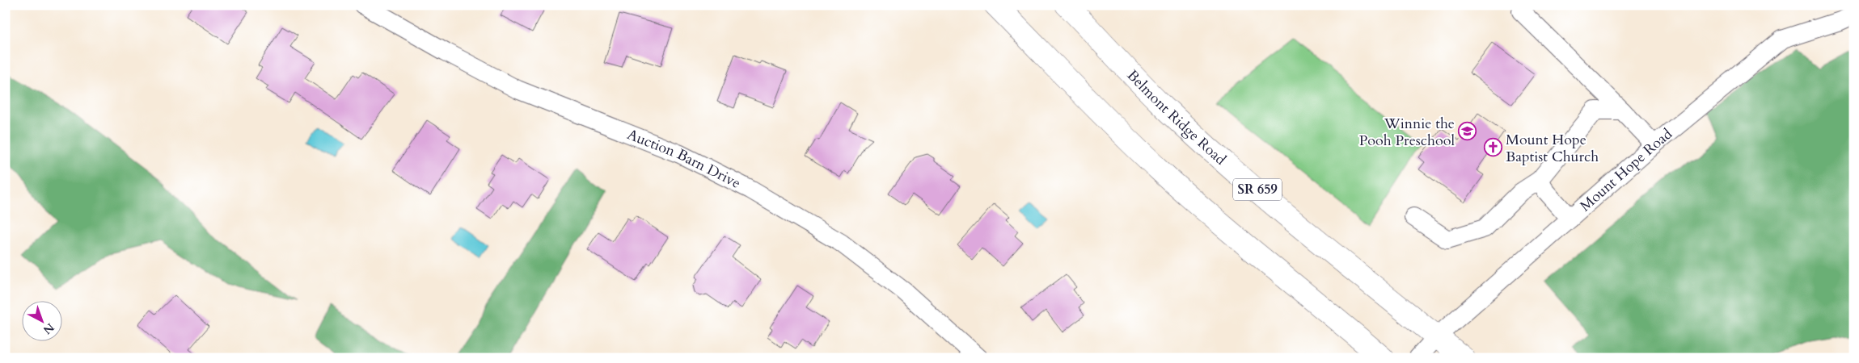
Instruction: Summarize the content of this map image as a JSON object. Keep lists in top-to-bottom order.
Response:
{
  "streets": {
    "main road": ["Belmont Ridge Road", "SR 659"],
    "street": ["Auction Barn Drive", "Mount Hope Road"]
  },
  "crossings": [
    ["Belmont Ridge Road", "Mount Hope Road"]
  ],
  "places": {
    "school or university": ["Winnie the Pooh Preschool"],
    "church": ["Mount Hope Baptist Church"]
  },
  "north": "bottom right"
}
